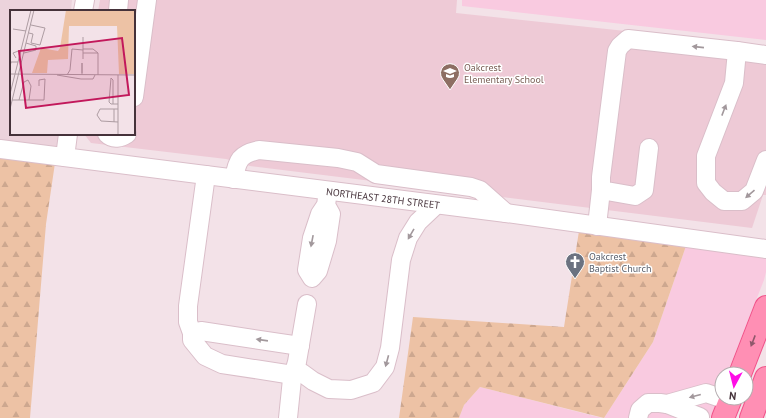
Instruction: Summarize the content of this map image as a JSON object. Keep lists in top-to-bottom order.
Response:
{
  "streets": {
    "street": ["NORTHEAST 28TH STREET"]
  },
  "places": {
    "school or university": ["Oakcrest Elementary School"],
    "church": ["Oakcrest Baptist Church"]
  },
  "north": "bottom"
}
